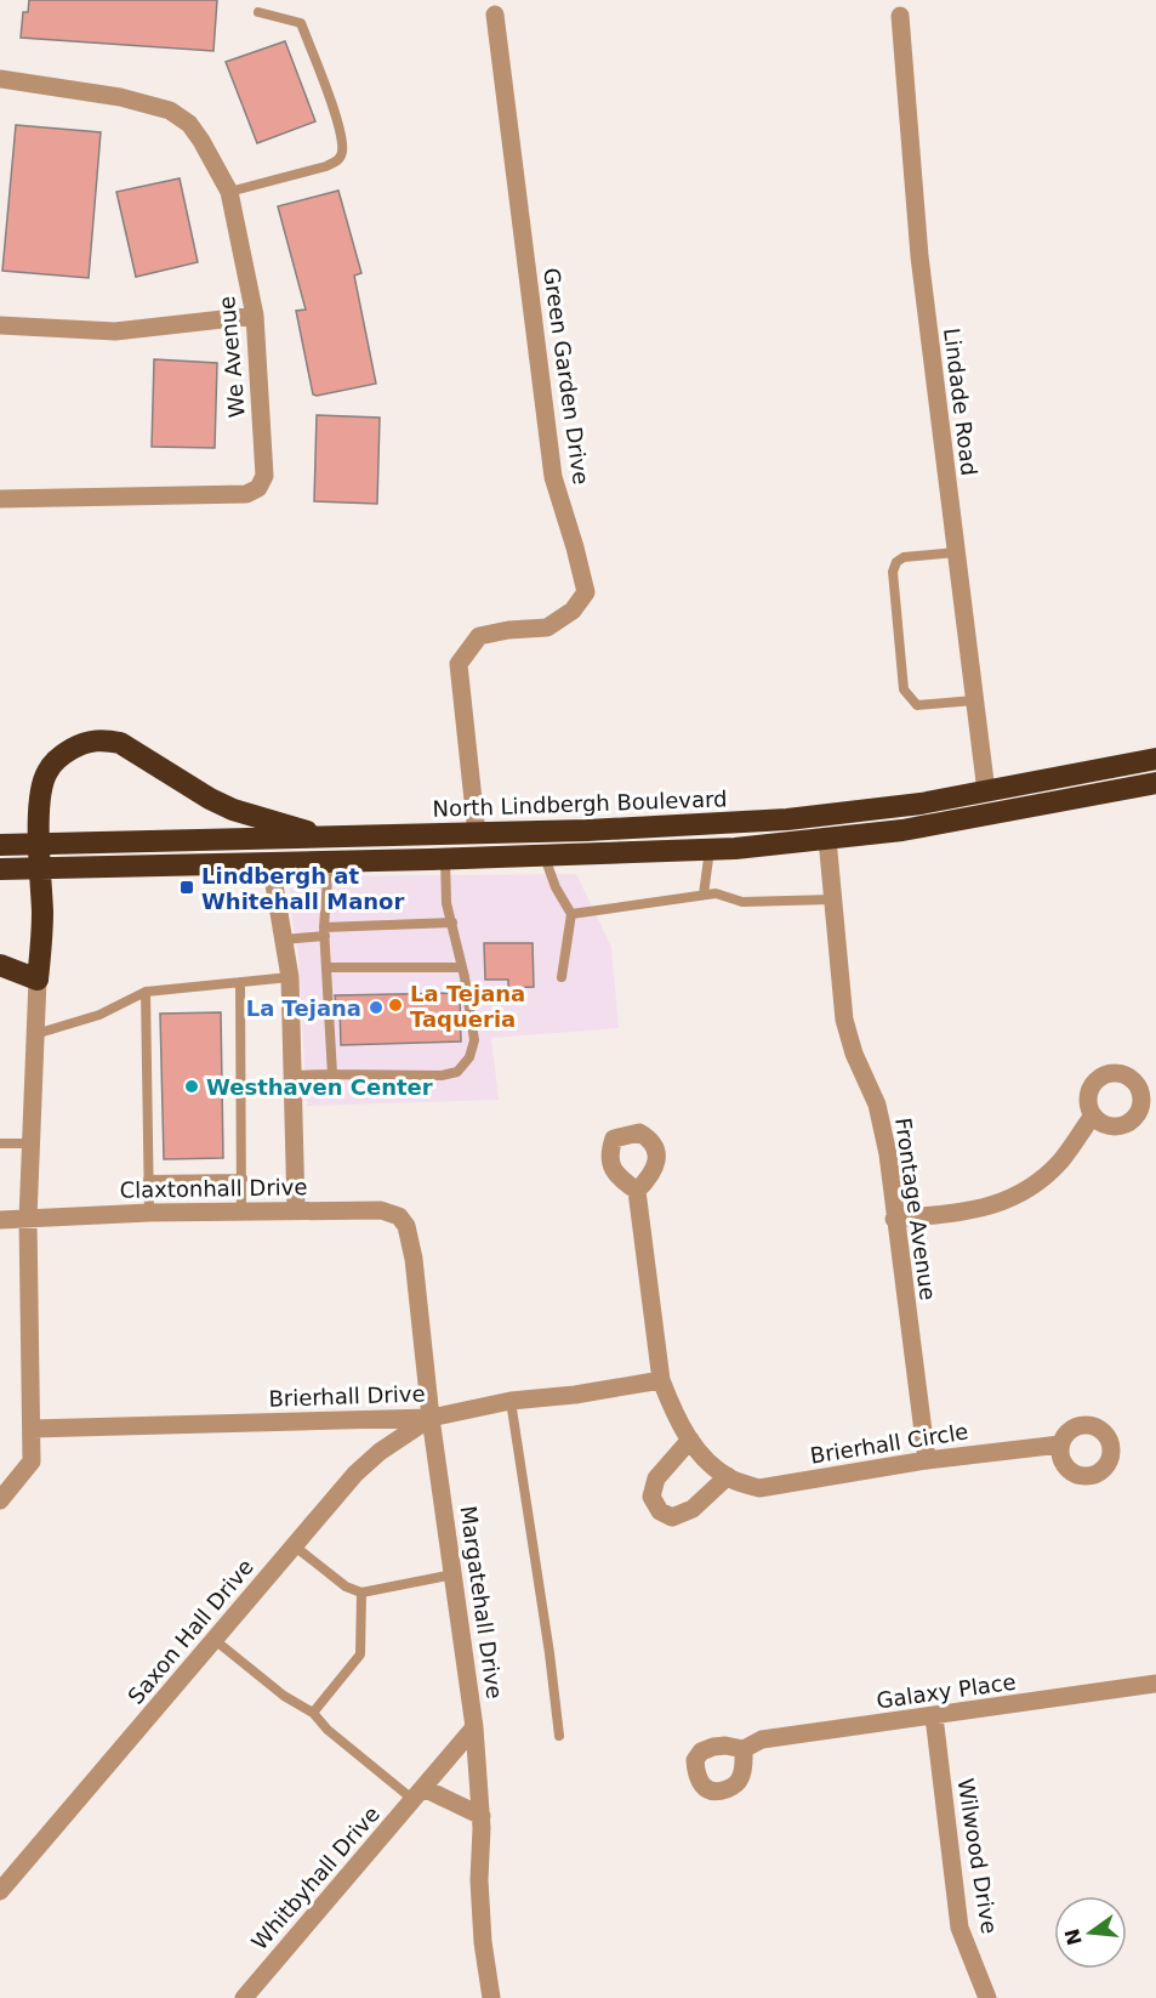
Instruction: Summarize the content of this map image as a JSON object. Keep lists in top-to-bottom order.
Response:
{
  "streets": {
    "highway": ["North Lindbergh Boulevard"],
    "street": [
      "We Avenue",
      "Green Garden Drive",
      "Lindade Road",
      "Claxtonhall Drive",
      "Frontage Avenue",
      "Brierhall Drive",
      "Brierhall Circle",
      "Margatehall Drive",
      "Saxon Hall Drive",
      "Galaxy Place",
      "Wilwood Drive",
      "Whitbyhall Drive"
    ]
  },
  "crossings": [
    ["Green Garden Drive", "North Lindbergh Boulevard"],
    ["Lindade Road", "North Lindbergh Boulevard"],
    ["Claxtonhall Drive", "Margatehall Drive"],
    ["Frontage Avenue", "Brierhall Circle"],
    ["Brierhall Drive", "Brierhall Circle"],
    ["Brierhall Drive", "Margatehall Drive"],
    ["Brierhall Drive", "Saxon Hall Drive"],
    ["Margatehall Drive", "Saxon Hall Drive"],
    ["Margatehall Drive", "Whitbyhall Drive"],
    ["Galaxy Place", "Wilwood Drive"]
  ],
  "places": {
    "transit": ["Lindbergh at Whitehall Manor"],
    "other": ["La Tejana Taqueria", "La Tejana", "Westhaven Center"]
  },
  "north": "left"
}
